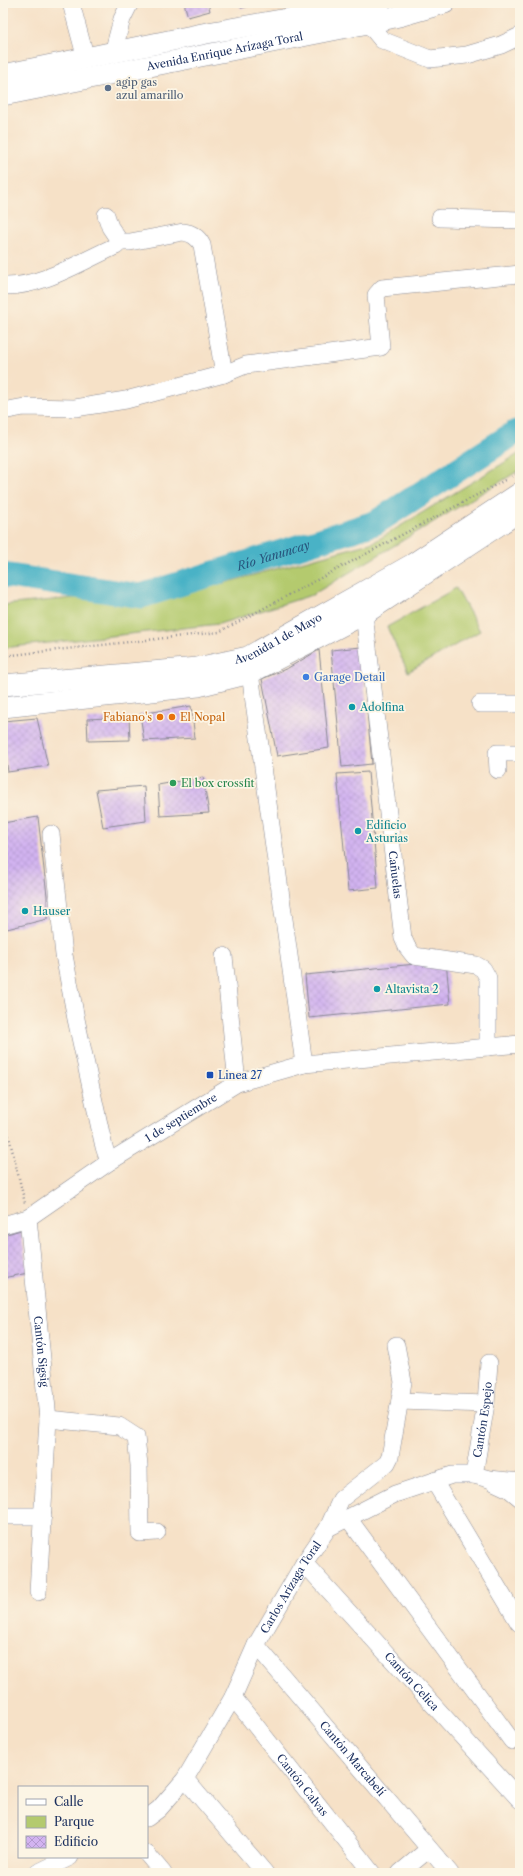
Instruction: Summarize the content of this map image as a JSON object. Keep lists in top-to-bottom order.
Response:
{
  "streets": {
    "main road": ["Avenida Enrique Arízaga Toral", "Avenida 1 de Mayo"],
    "street": [
      "Cañuelas",
      "1 de septiembre",
      "Cantón Sigsig",
      "Cantón Espejo",
      "Carlos Arízaga Toral",
      "Cantón Celica",
      "Cantón Marcabelí",
      "Cantón Calvas"
    ]
  },
  "crossings": [
    ["Avenida 1 de Mayo", "Cañuelas"],
    ["Cañuelas", "1 de septiembre"],
    ["1 de septiembre", "Cantón Sigsig"],
    ["Cantón Espejo", "Carlos Arízaga Toral"],
    ["Carlos Arízaga Toral", "Cantón Celica"],
    ["Carlos Arízaga Toral", "Cantón Marcabelí"],
    ["Carlos Arízaga Toral", "Cantón Calvas"]
  ],
  "water": ["Río Yanuncay"],
  "places": {
    "other": [
      "agip gas azul amarillo",
      "Garage Detail",
      "Adolfina",
      "Fabiano's",
      "El Nopal",
      "El box crossfit",
      "Edificio Asturias",
      "Hauser",
      "Altavista 2"
    ],
    "transit": ["Linea 27"]
  },
  "legend": ["Calle", "Parque", "Edificio"]
}
